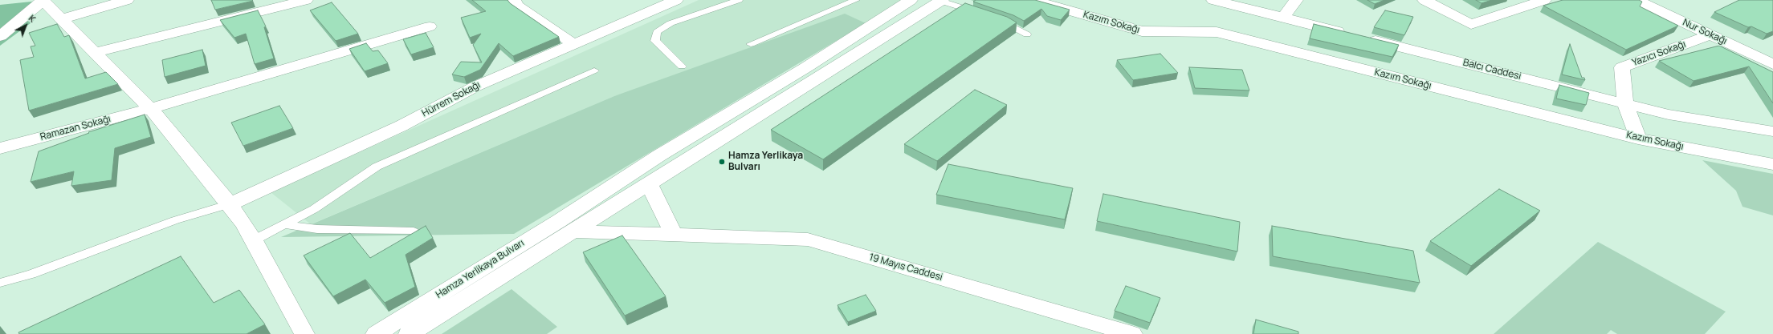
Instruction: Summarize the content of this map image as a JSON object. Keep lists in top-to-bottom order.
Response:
{
  "streets": {
    "street": [
      "Kazım Sokağı",
      "Nur Sokağı",
      "Yazıcı Sokağı",
      "Balcı Caddesi",
      "Hürrem Sokağı",
      "Ramazan Sokağı",
      "19 Mayıs Caddesi",
      "Hamza Yerlikaya Bulvarı"
    ]
  },
  "crossings": [
    ["Kazım Sokağı", "Yazıcı Sokağı"],
    ["Nur Sokağı", "Yazıcı Sokağı"],
    ["Yazıcı Sokağı", "Balcı Caddesi"],
    ["19 Mayıs Caddesi", "Hamza Yerlikaya Bulvarı"]
  ],
  "places": ["Hamza Yerlikaya Bulvarı"],
  "north": "top right"
}
